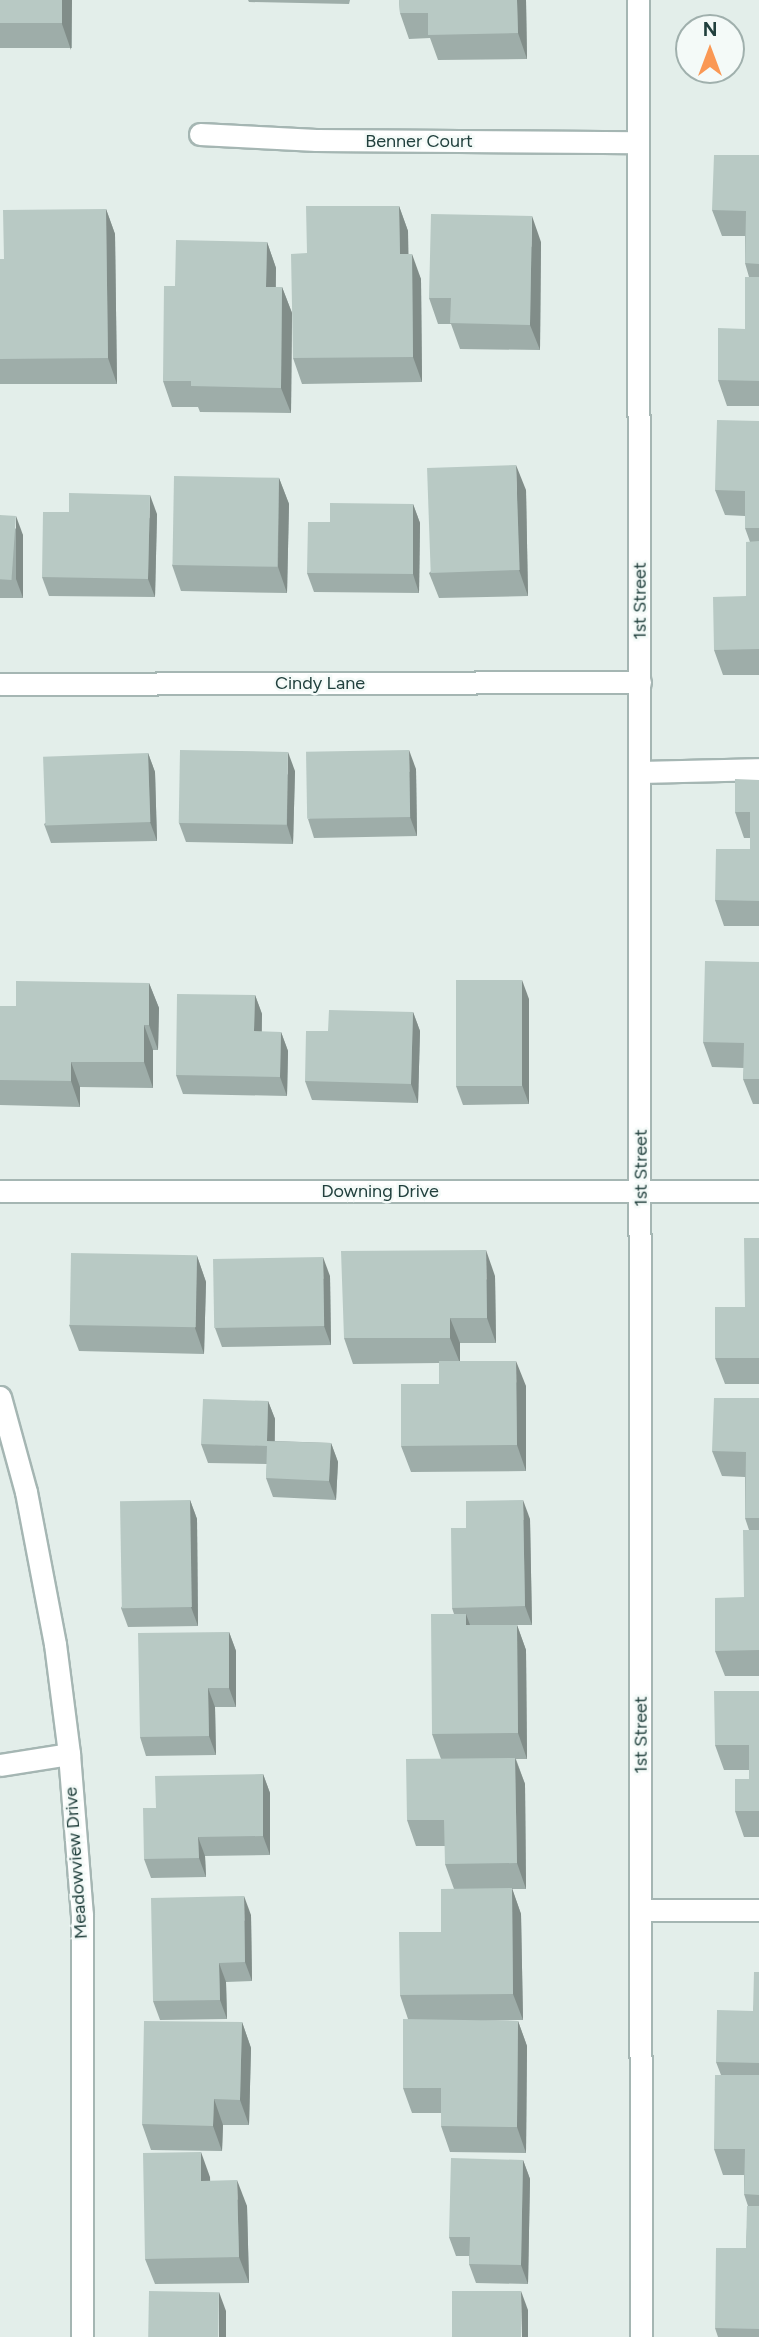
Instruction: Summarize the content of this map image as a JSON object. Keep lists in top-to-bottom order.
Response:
{
  "streets": {
    "street": [
      "Benner Court",
      "1st Street",
      "Cindy Lane",
      "Downing Drive",
      "Meadowview Drive"
    ]
  },
  "crossings": [
    ["Benner Court", "1st Street"],
    ["1st Street", "Cindy Lane"],
    ["1st Street", "Downing Drive"]
  ],
  "north": "top"
}
